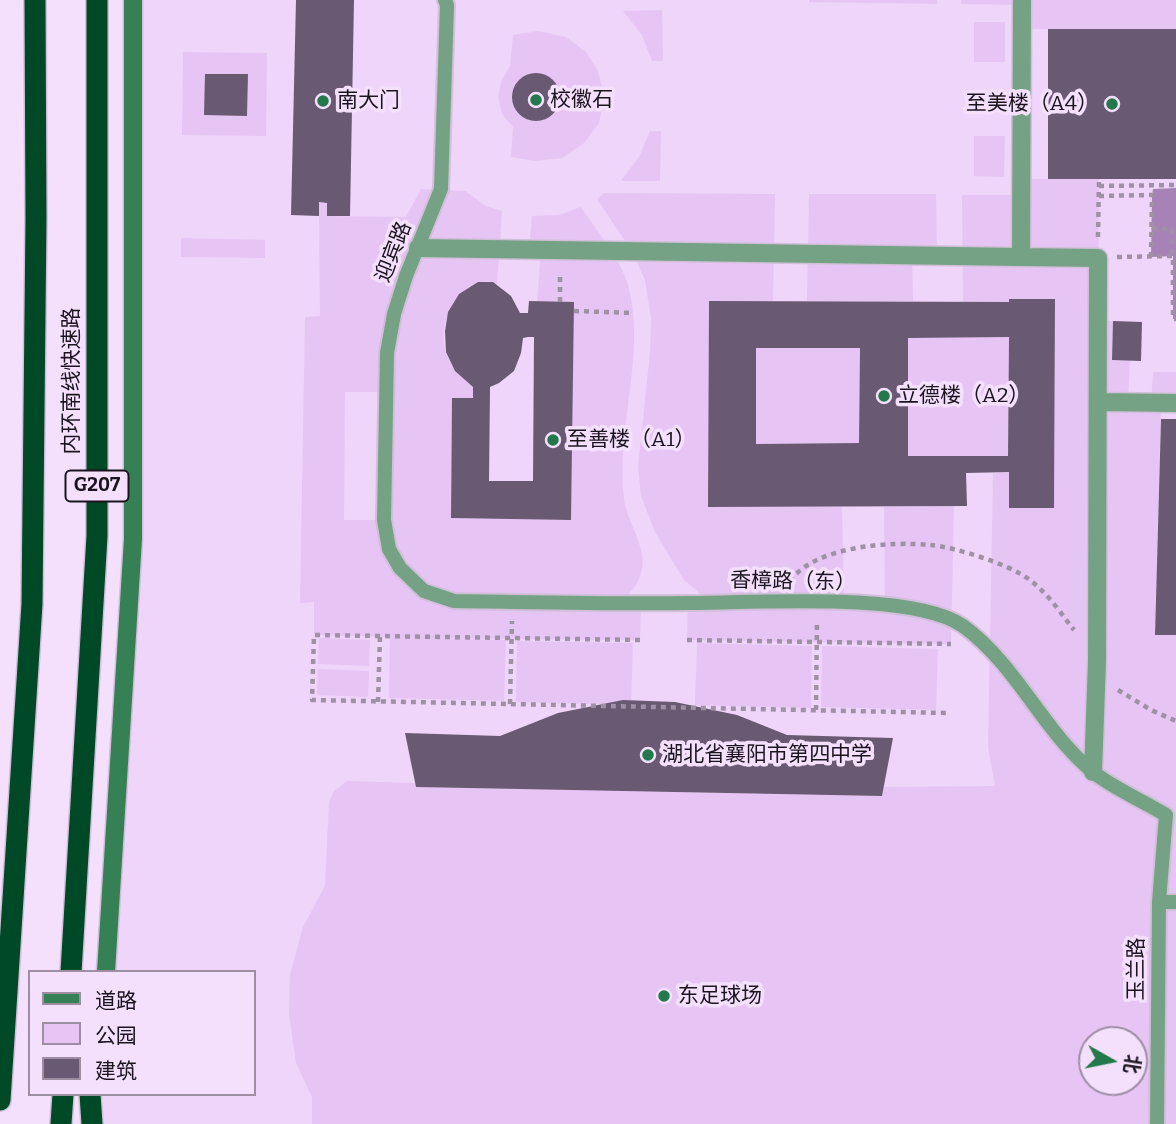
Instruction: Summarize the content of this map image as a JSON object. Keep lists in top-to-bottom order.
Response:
{
  "streets": {
    "highway": ["内环南线快速路", "G207"],
    "lane": ["迎宾路", "香樟路（东）", "玉兰路"]
  },
  "crossings": [
    ["迎宾路", "香樟路（东）"],
    ["香樟路（东）", "玉兰路"]
  ],
  "places": [
    "校徽石",
    "南大门",
    "至美楼（A4）",
    "立德楼（A2）",
    "至善楼（A1）",
    "湖北省襄阳市第四中学",
    "东足球场"
  ],
  "legend": ["道路", "公园", "建筑"],
  "north": "right"
}
